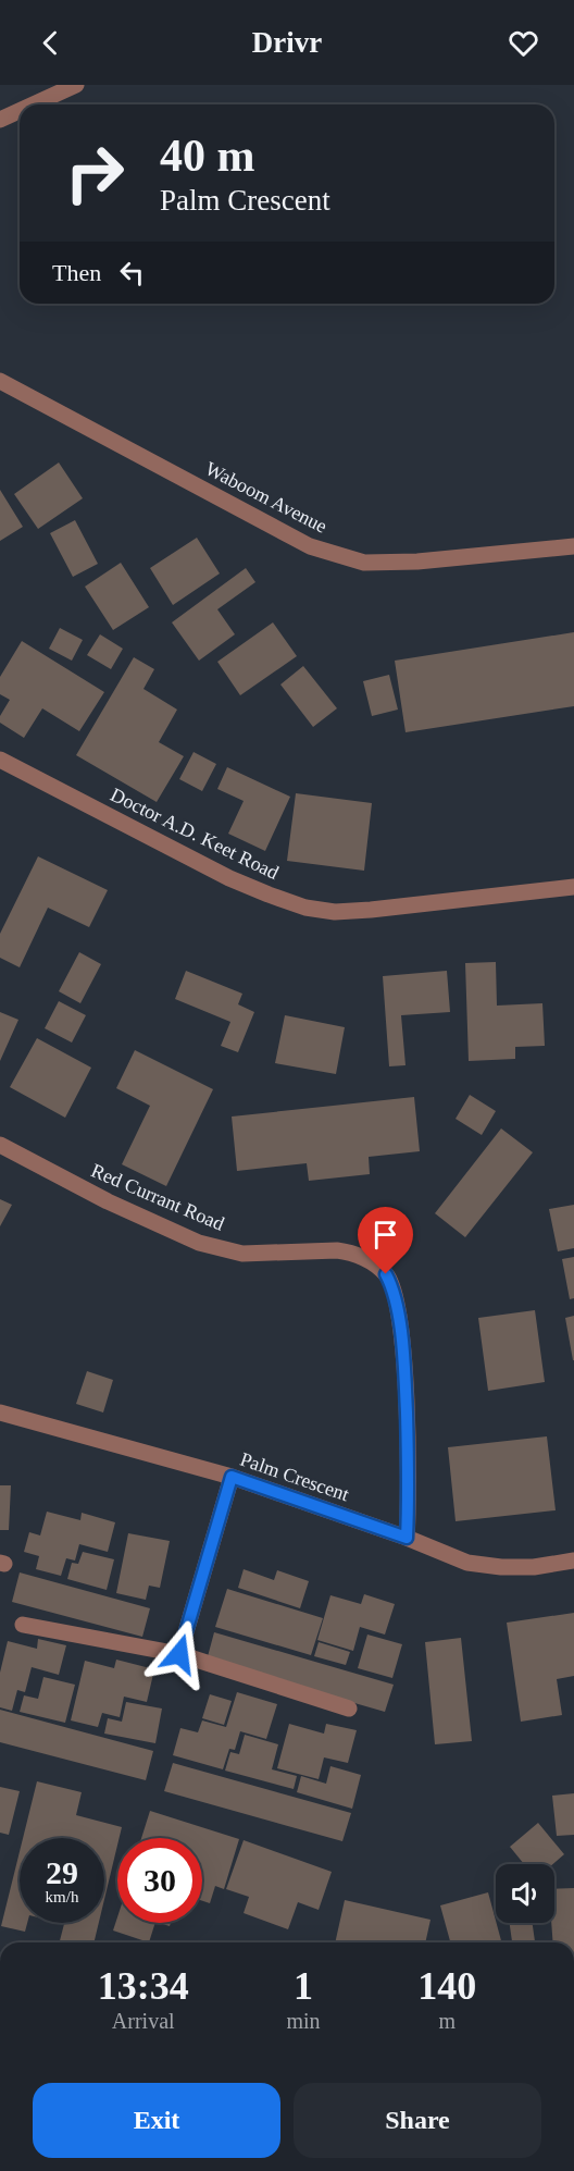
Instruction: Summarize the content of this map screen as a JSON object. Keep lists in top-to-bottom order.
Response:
{
  "streets": {
    "street": [
      "Waboom Avenue",
      "Doctor A.D. Keet Road",
      "Red Currant Road",
      "Palm Crescent"
    ]
  },
  "crossings": [
    ["Red Currant Road", "Palm Crescent"]
  ],
  "page": {
    "header": "Drivr",
    "turn": ["40 m", "Palm Crescent"],
    "then": "Then",
    "speed": "29 km/h",
    "limit": "30",
    "eta": [
      "13:34",
      "Arrival",
      "1",
      "min",
      "140",
      "m"
    ],
    "buttons": ["Exit", "Share"]
  }
}
